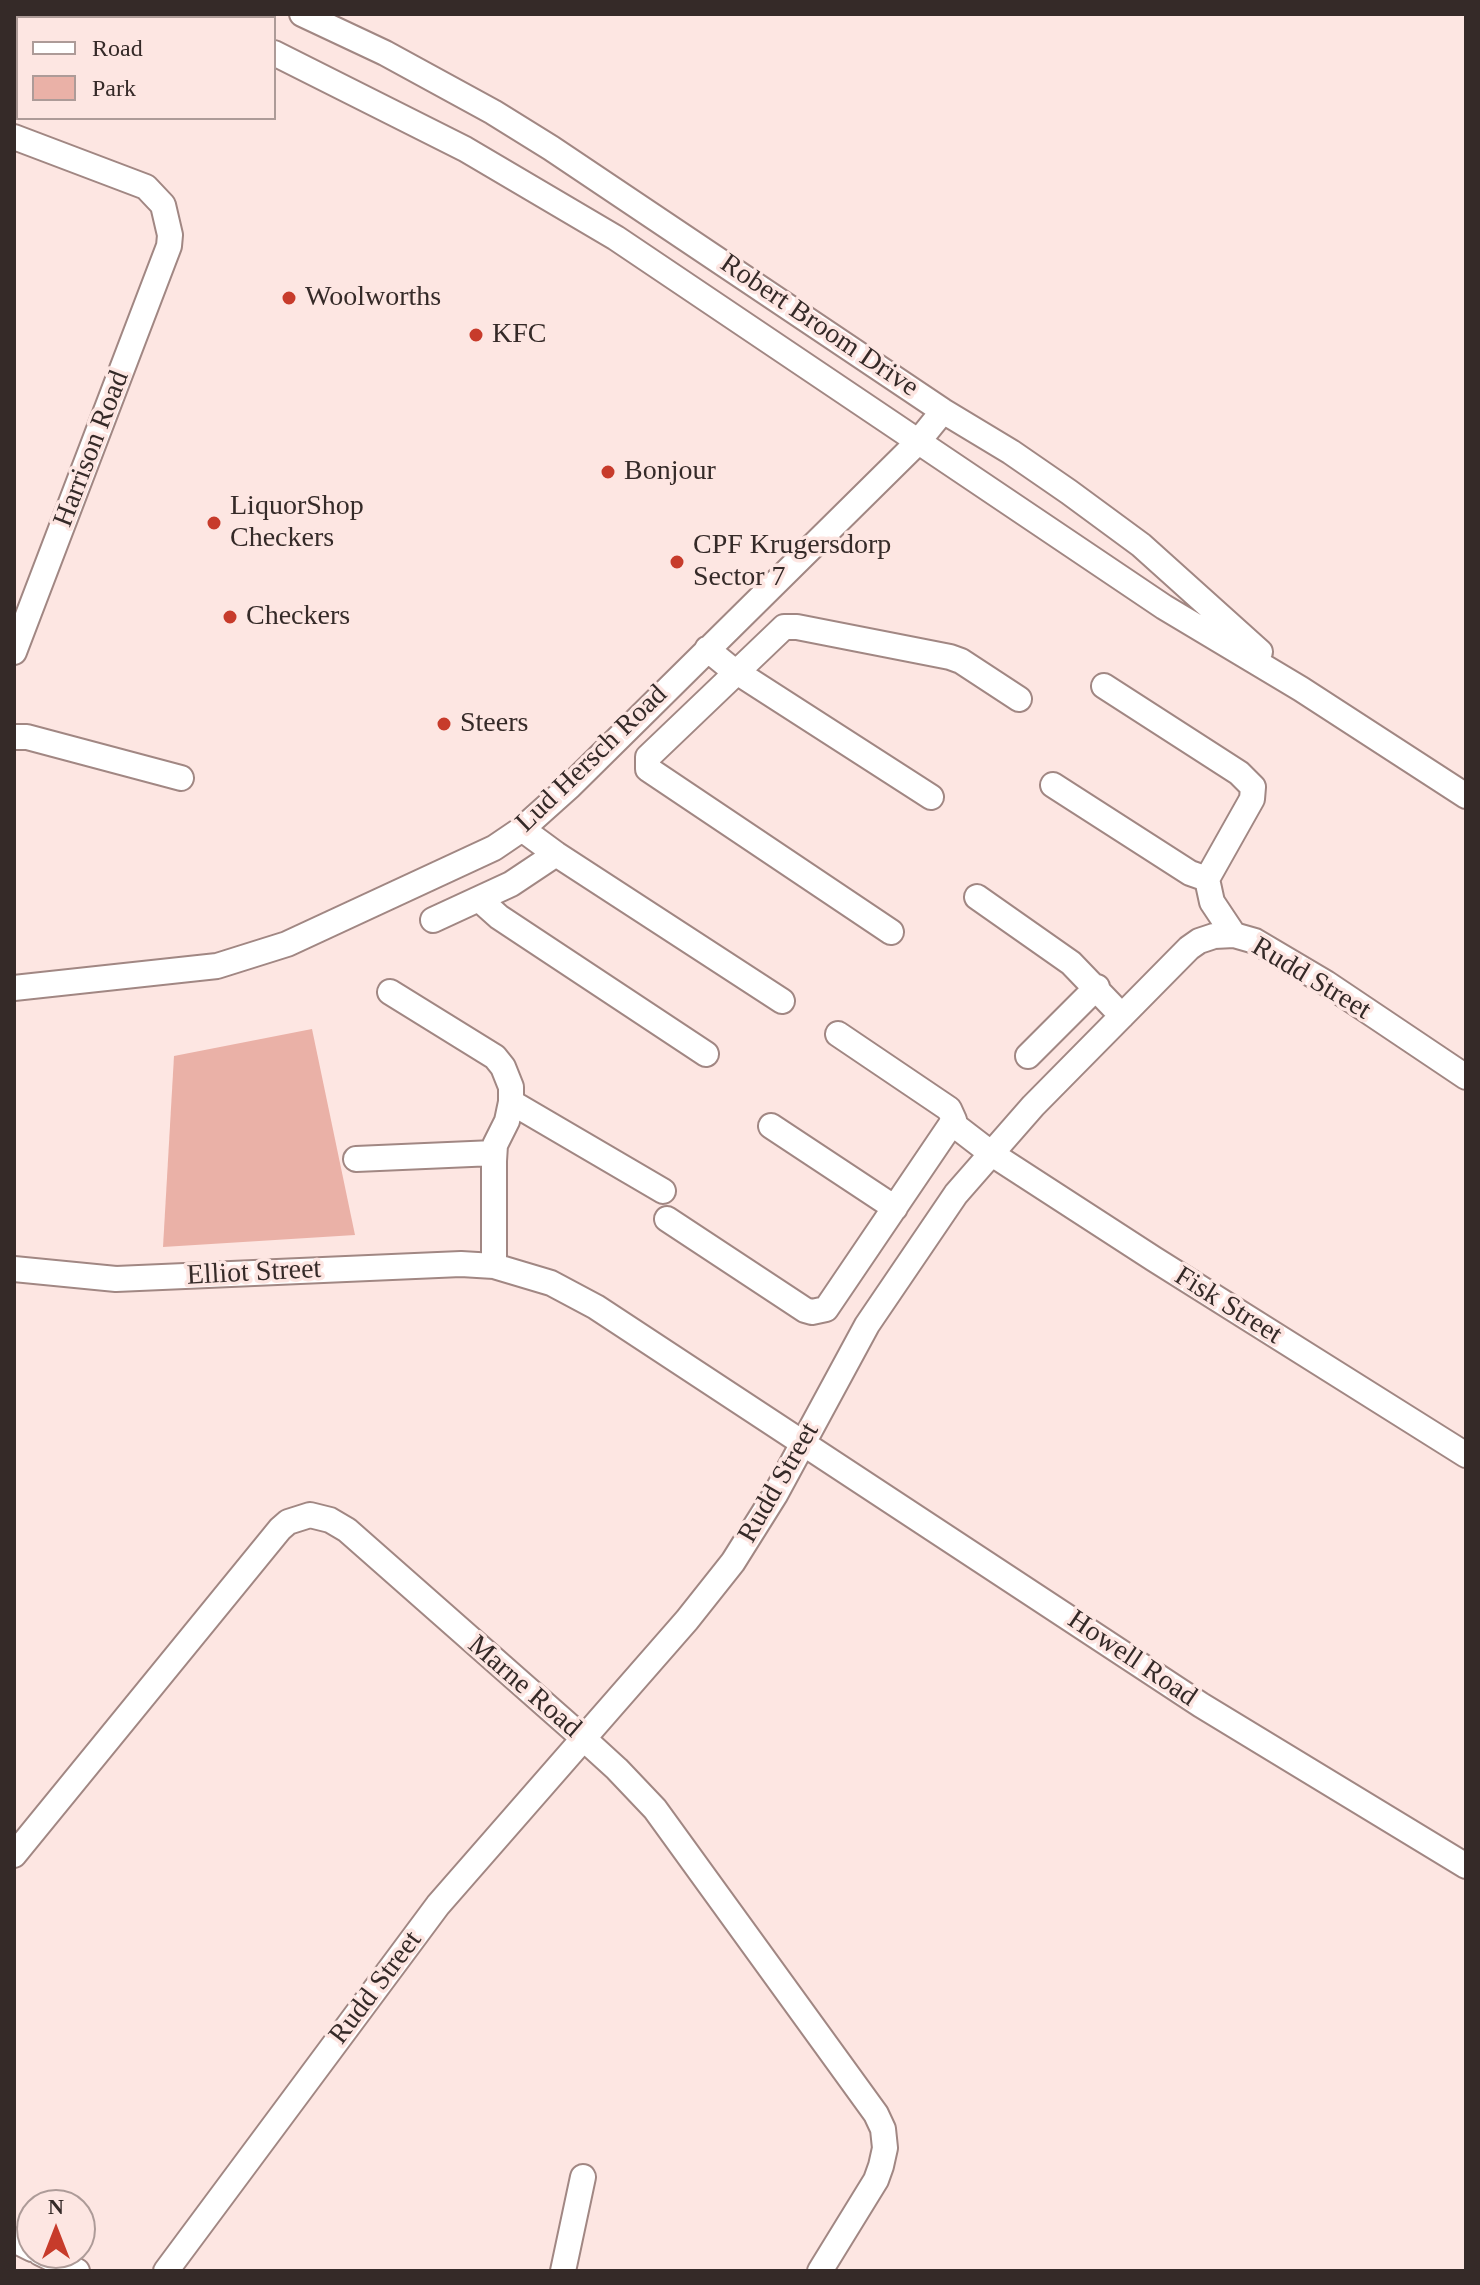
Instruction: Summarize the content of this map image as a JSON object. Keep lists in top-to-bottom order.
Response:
{
  "streets": {
    "street": [
      "Robert Broom Drive",
      "Harrison Road",
      "Lud Hersch Road",
      "Rudd Street",
      "Elliot Street",
      "Fisk Street",
      "Howell Road",
      "Marne Road"
    ]
  },
  "crossings": [
    ["Robert Broom Drive", "Lud Hersch Road"],
    ["Rudd Street", "Elliot Street"],
    ["Rudd Street", "Fisk Street"],
    ["Rudd Street", "Howell Road"],
    ["Rudd Street", "Marne Road"],
    ["Elliot Street", "Howell Road"]
  ],
  "places": [
    "Woolworths",
    "KFC",
    "Bonjour",
    "LiquorShop Checkers",
    "CPF Krugersdorp Sector 7",
    "Checkers",
    "Steers"
  ],
  "legend": ["Road", "Park"],
  "north": "top"
}
